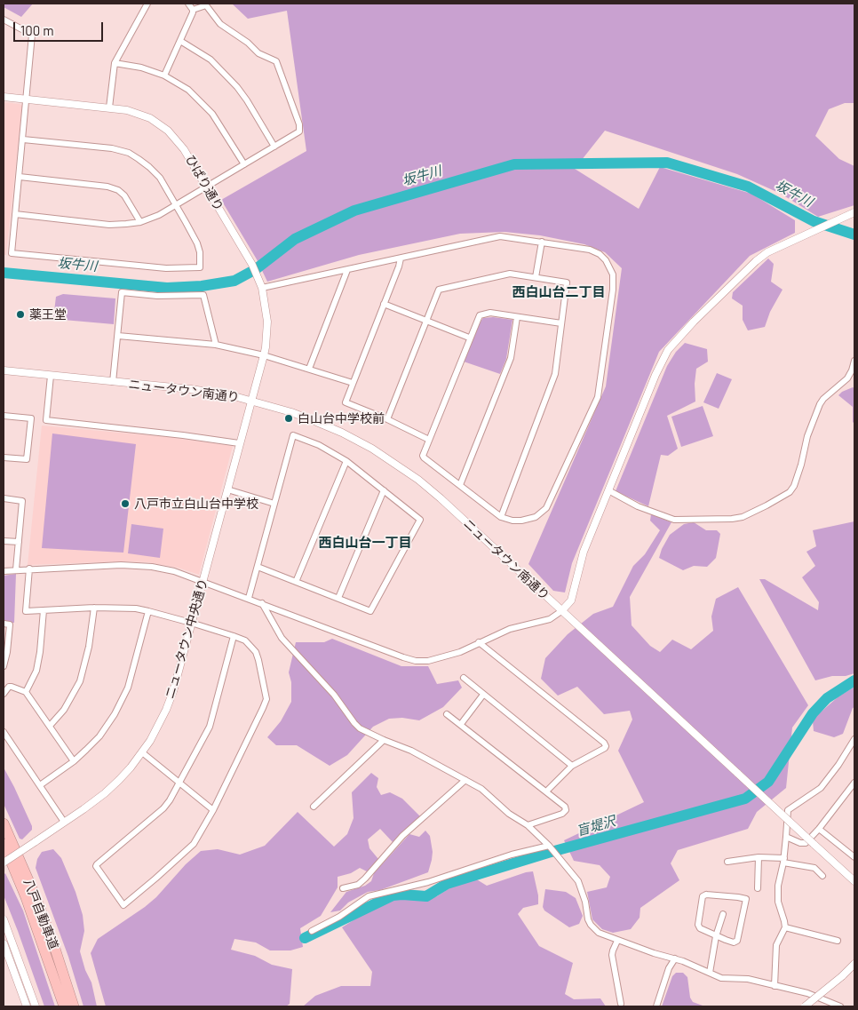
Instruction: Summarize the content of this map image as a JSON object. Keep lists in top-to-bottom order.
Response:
{
  "streets": {
    "highway": ["八戸自動車道"],
    "street": ["ひばり通り", "ニュータウン南通り", "ニュータウン中央通り"]
  },
  "crossings": [
    ["ひばり通り", "ニュータウン南通り"],
    ["ひばり通り", "ニュータウン中央通り"],
    ["ニュータウン南通り", "ニュータウン中央通り"]
  ],
  "districts": ["西白山台二丁目", "西白山台一丁目"],
  "water": ["坂牛川", "盲堤沢"],
  "places": ["薬王堂", "白山台中学校前", "八戸市立白山台中学校"],
  "scale_bar": "100 m"
}
